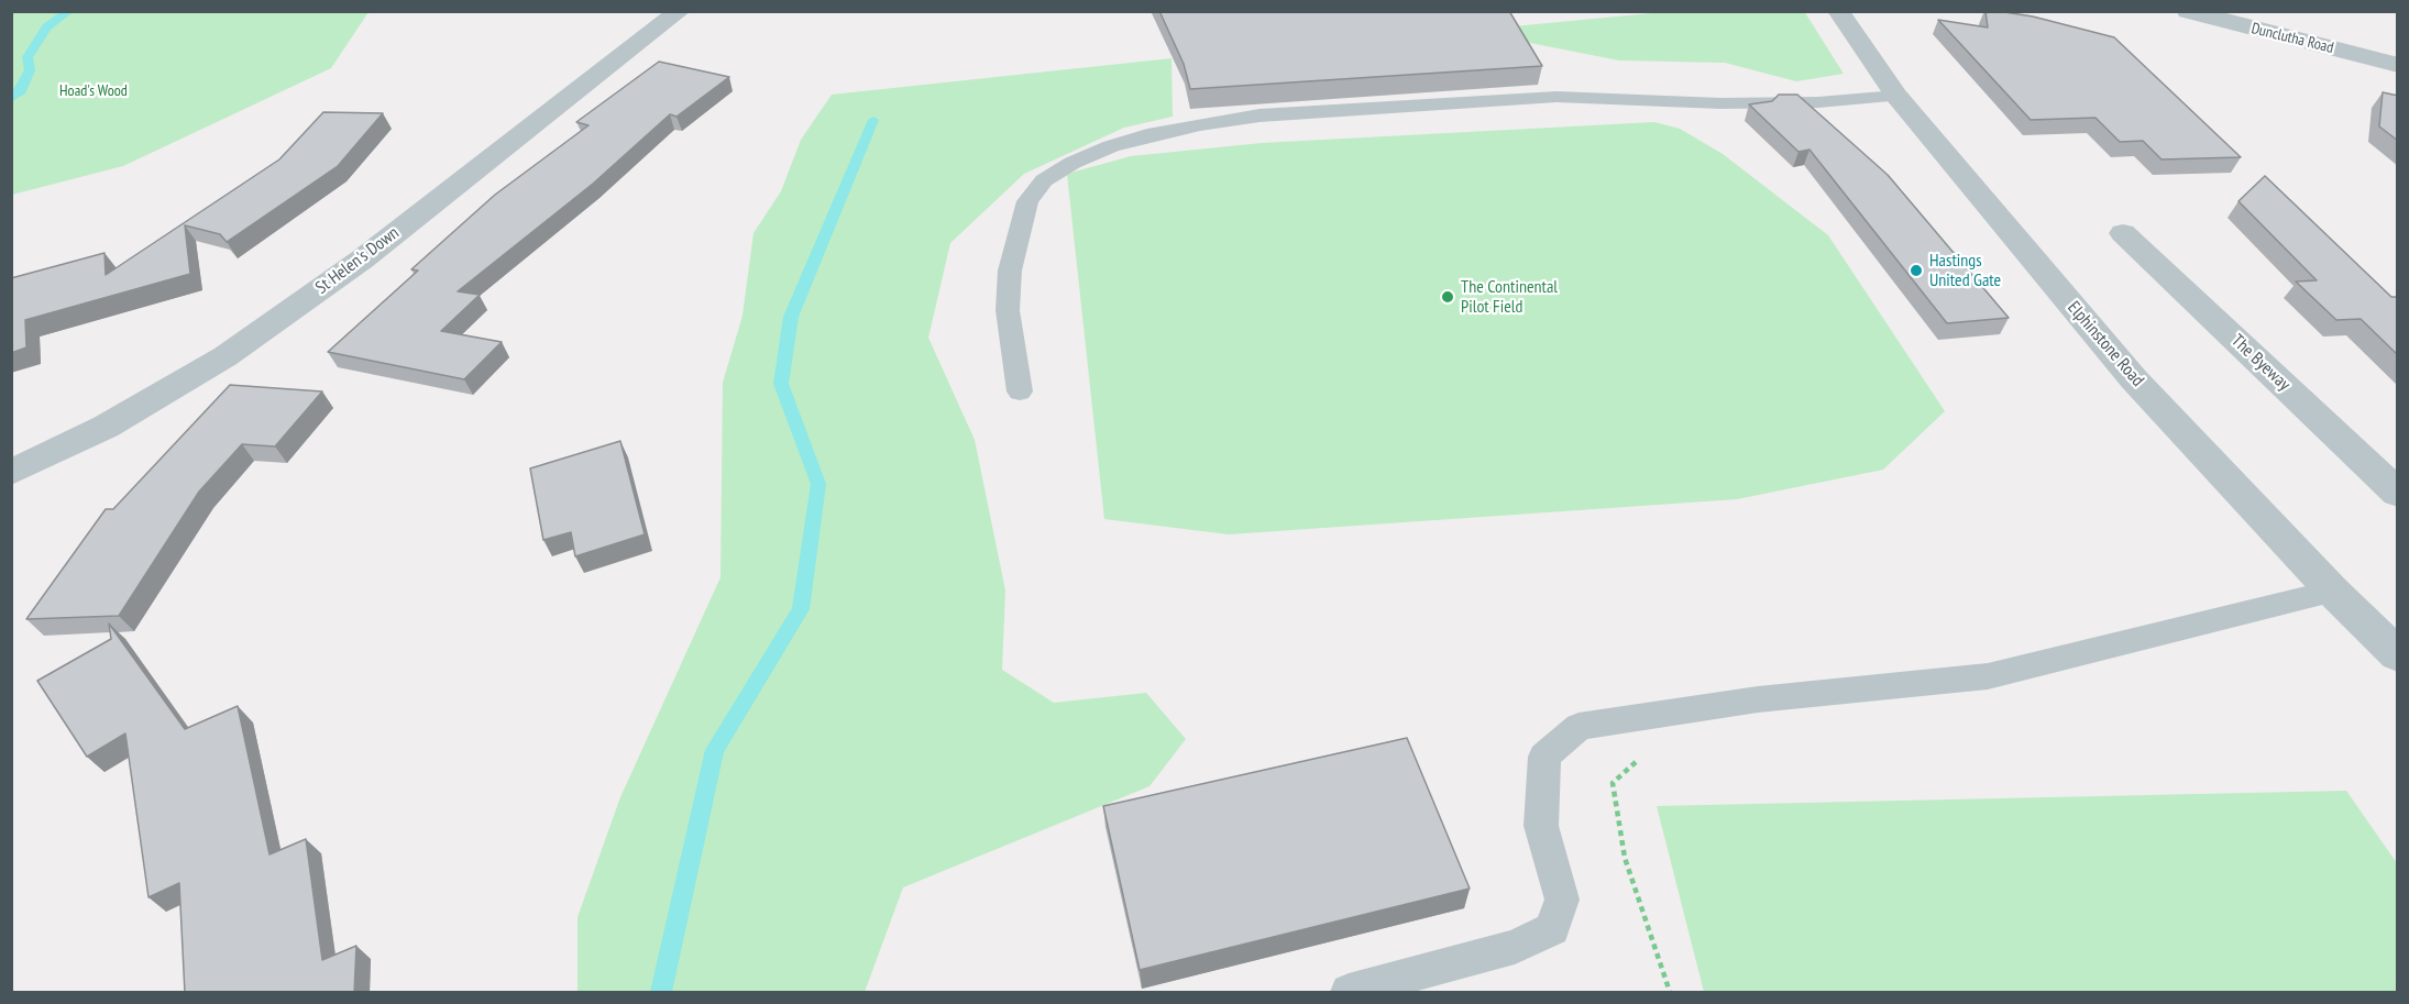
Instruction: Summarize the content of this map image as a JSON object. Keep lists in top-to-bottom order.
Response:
{
  "streets": {
    "street": [
      "Dunclutha Road",
      "St Helen's Down",
      "Elphinstone Road",
      "The Byeway"
    ]
  },
  "parks": ["Hoad's Wood"],
  "places": ["Hastings United Gate", "The Continental Pilot Field"]
}
